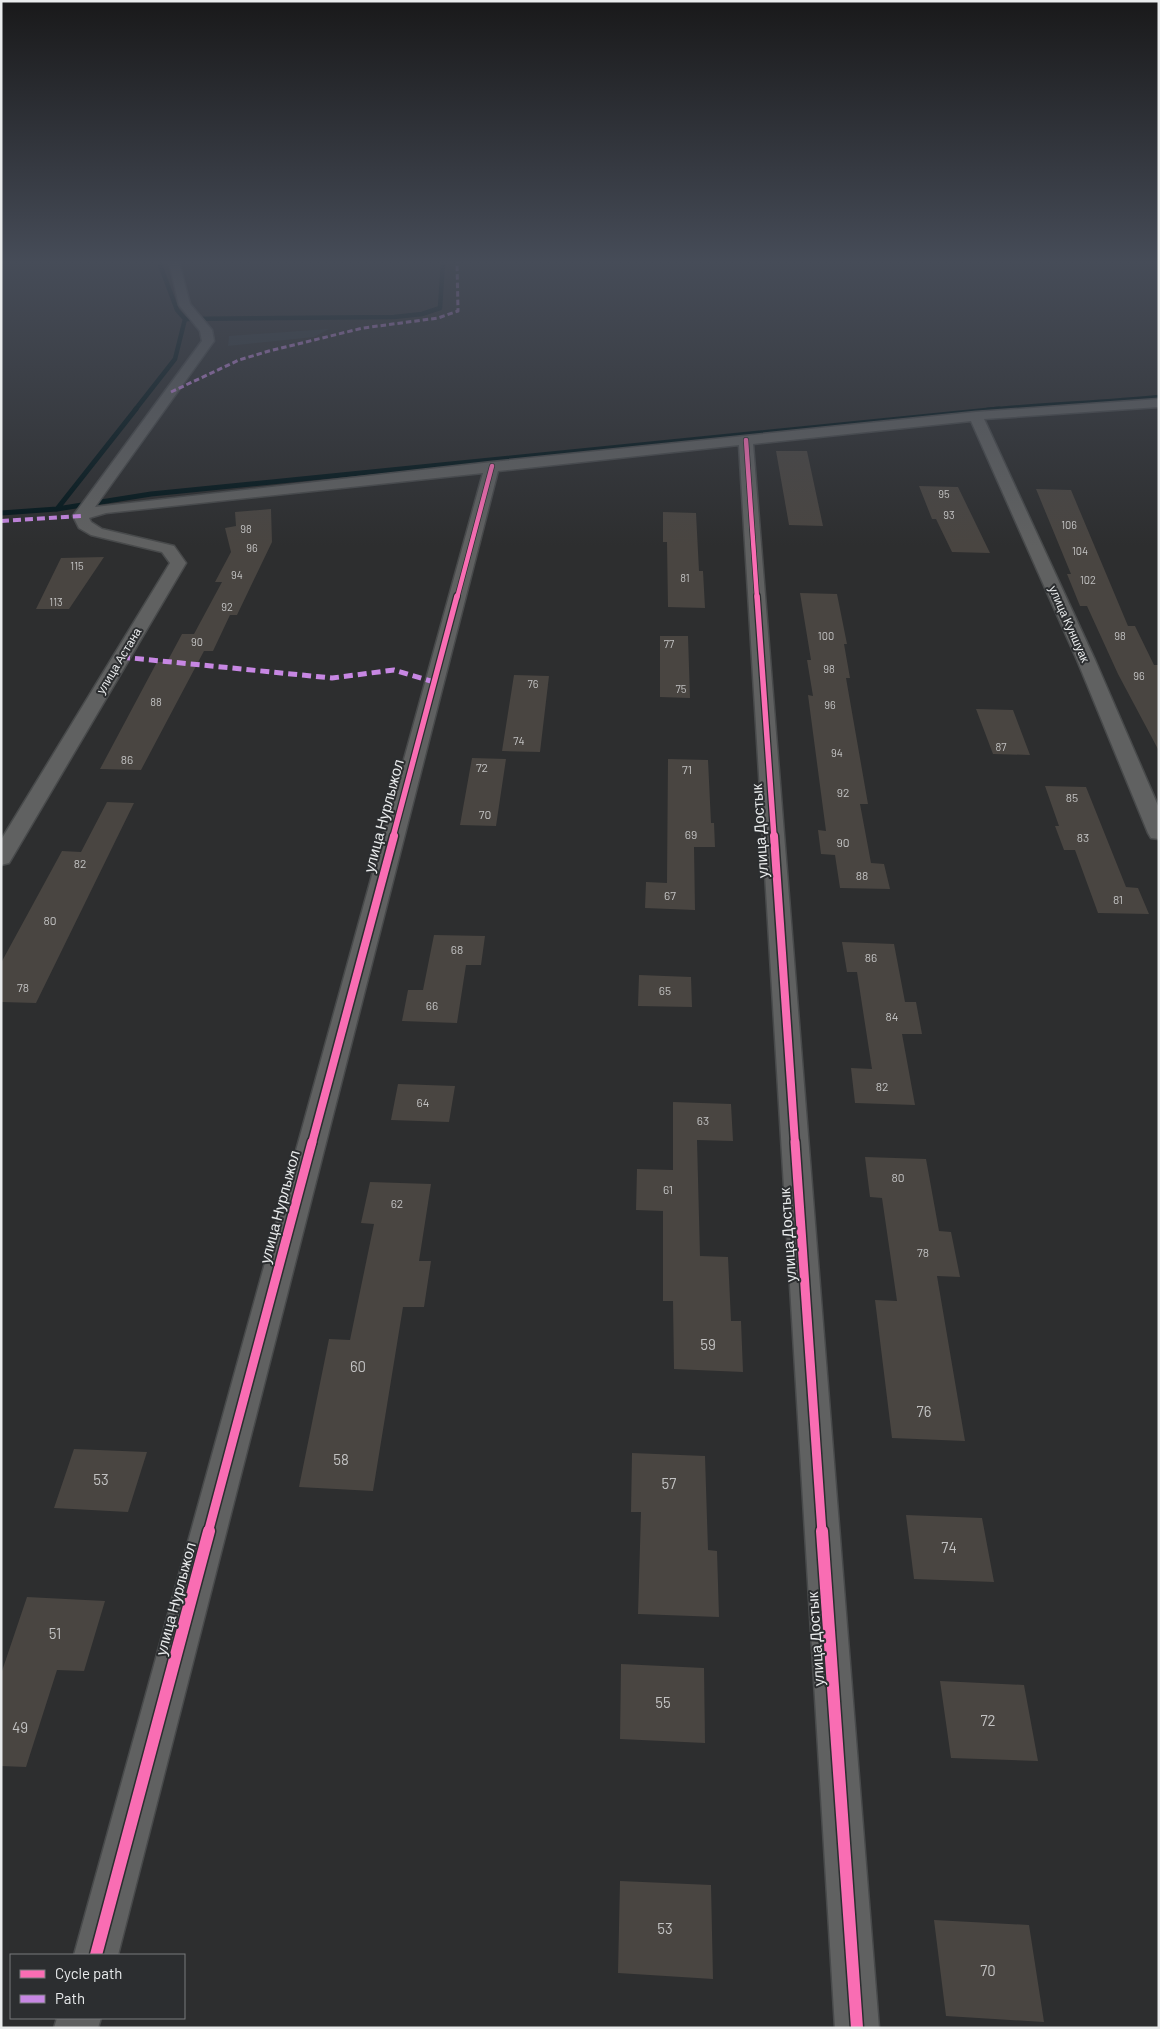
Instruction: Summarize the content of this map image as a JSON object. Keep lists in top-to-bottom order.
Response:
{
  "streets": {
    "street": [
      "улица Куншуак",
      "улица Астана",
      "улица Нурлыжол",
      "улица Достык"
    ]
  },
  "house_numbers": [
    "95",
    "93",
    "106",
    "98",
    "96",
    "104",
    "115",
    "94",
    "81",
    "102",
    "113",
    "92",
    "100",
    "98",
    "90",
    "77",
    "98",
    "96",
    "76",
    "75",
    "88",
    "96",
    "74",
    "87",
    "94",
    "86",
    "72",
    "71",
    "92",
    "85",
    "70",
    "69",
    "83",
    "90",
    "82",
    "88",
    "67",
    "81",
    "80",
    "68",
    "86",
    "78",
    "65",
    "66",
    "84",
    "82",
    "64",
    "63",
    "80",
    "61",
    "62",
    "78",
    "59",
    "60",
    "76",
    "58",
    "53",
    "57",
    "74",
    "51",
    "55",
    "72",
    "49",
    "53",
    "70"
  ],
  "legend": ["Cycle path", "Path"]
}
